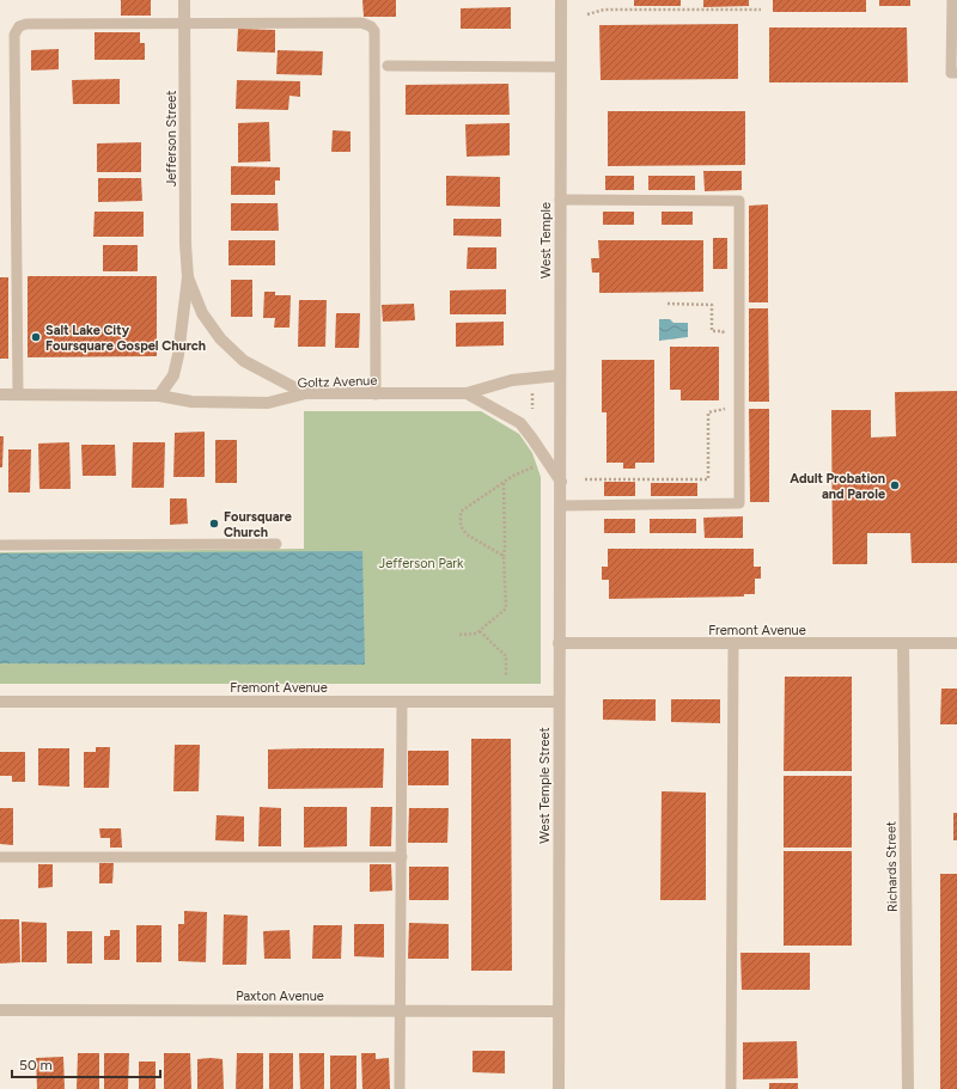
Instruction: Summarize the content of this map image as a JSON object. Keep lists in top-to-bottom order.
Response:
{
  "streets": {
    "street": [
      "Jefferson Street",
      "West Temple",
      "Goltz Avenue",
      "Fremont Avenue",
      "West Temple Street",
      "Richards Street",
      "Paxton Avenue"
    ]
  },
  "crossings": [
    ["Jefferson Street", "Goltz Avenue"],
    ["West Temple", "Goltz Avenue"],
    ["West Temple", "West Temple Street"],
    ["Fremont Avenue", "West Temple Street"],
    ["Fremont Avenue", "Richards Street"],
    ["West Temple Street", "Paxton Avenue"]
  ],
  "parks": ["Jefferson Park"],
  "places": ["Salt Lake City Foursquare Gospel Church", "Adult Probation and Parole", "Foursquare Church"],
  "scale_bar": "50 m"
}
